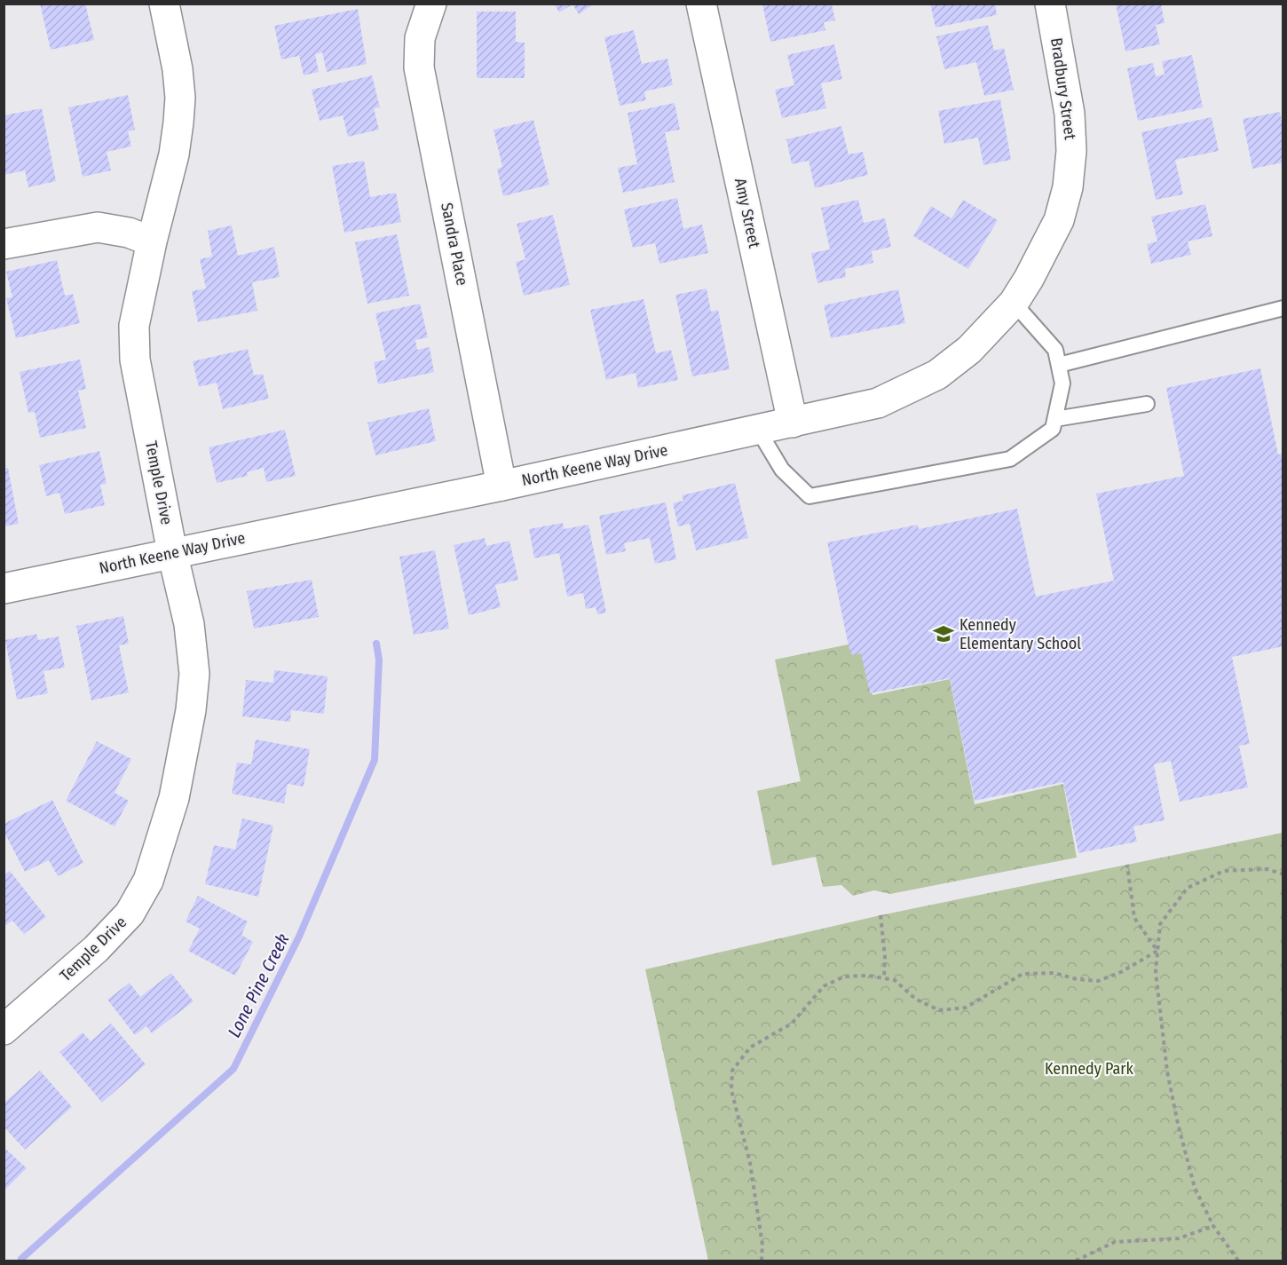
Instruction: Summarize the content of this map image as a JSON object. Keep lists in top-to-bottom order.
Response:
{
  "streets": {
    "street": [
      "Bradbury Street",
      "Amy Street",
      "Sandra Place",
      "North Keene Way Drive",
      "Temple Drive"
    ]
  },
  "crossings": [
    ["Bradbury Street", "North Keene Way Drive"],
    ["Amy Street", "North Keene Way Drive"],
    ["Sandra Place", "North Keene Way Drive"],
    ["North Keene Way Drive", "Temple Drive"]
  ],
  "water": ["Lone Pine Creek"],
  "parks": ["Kennedy Park"],
  "places": {
    "school or university": ["Kennedy Elementary School"]
  }
}
